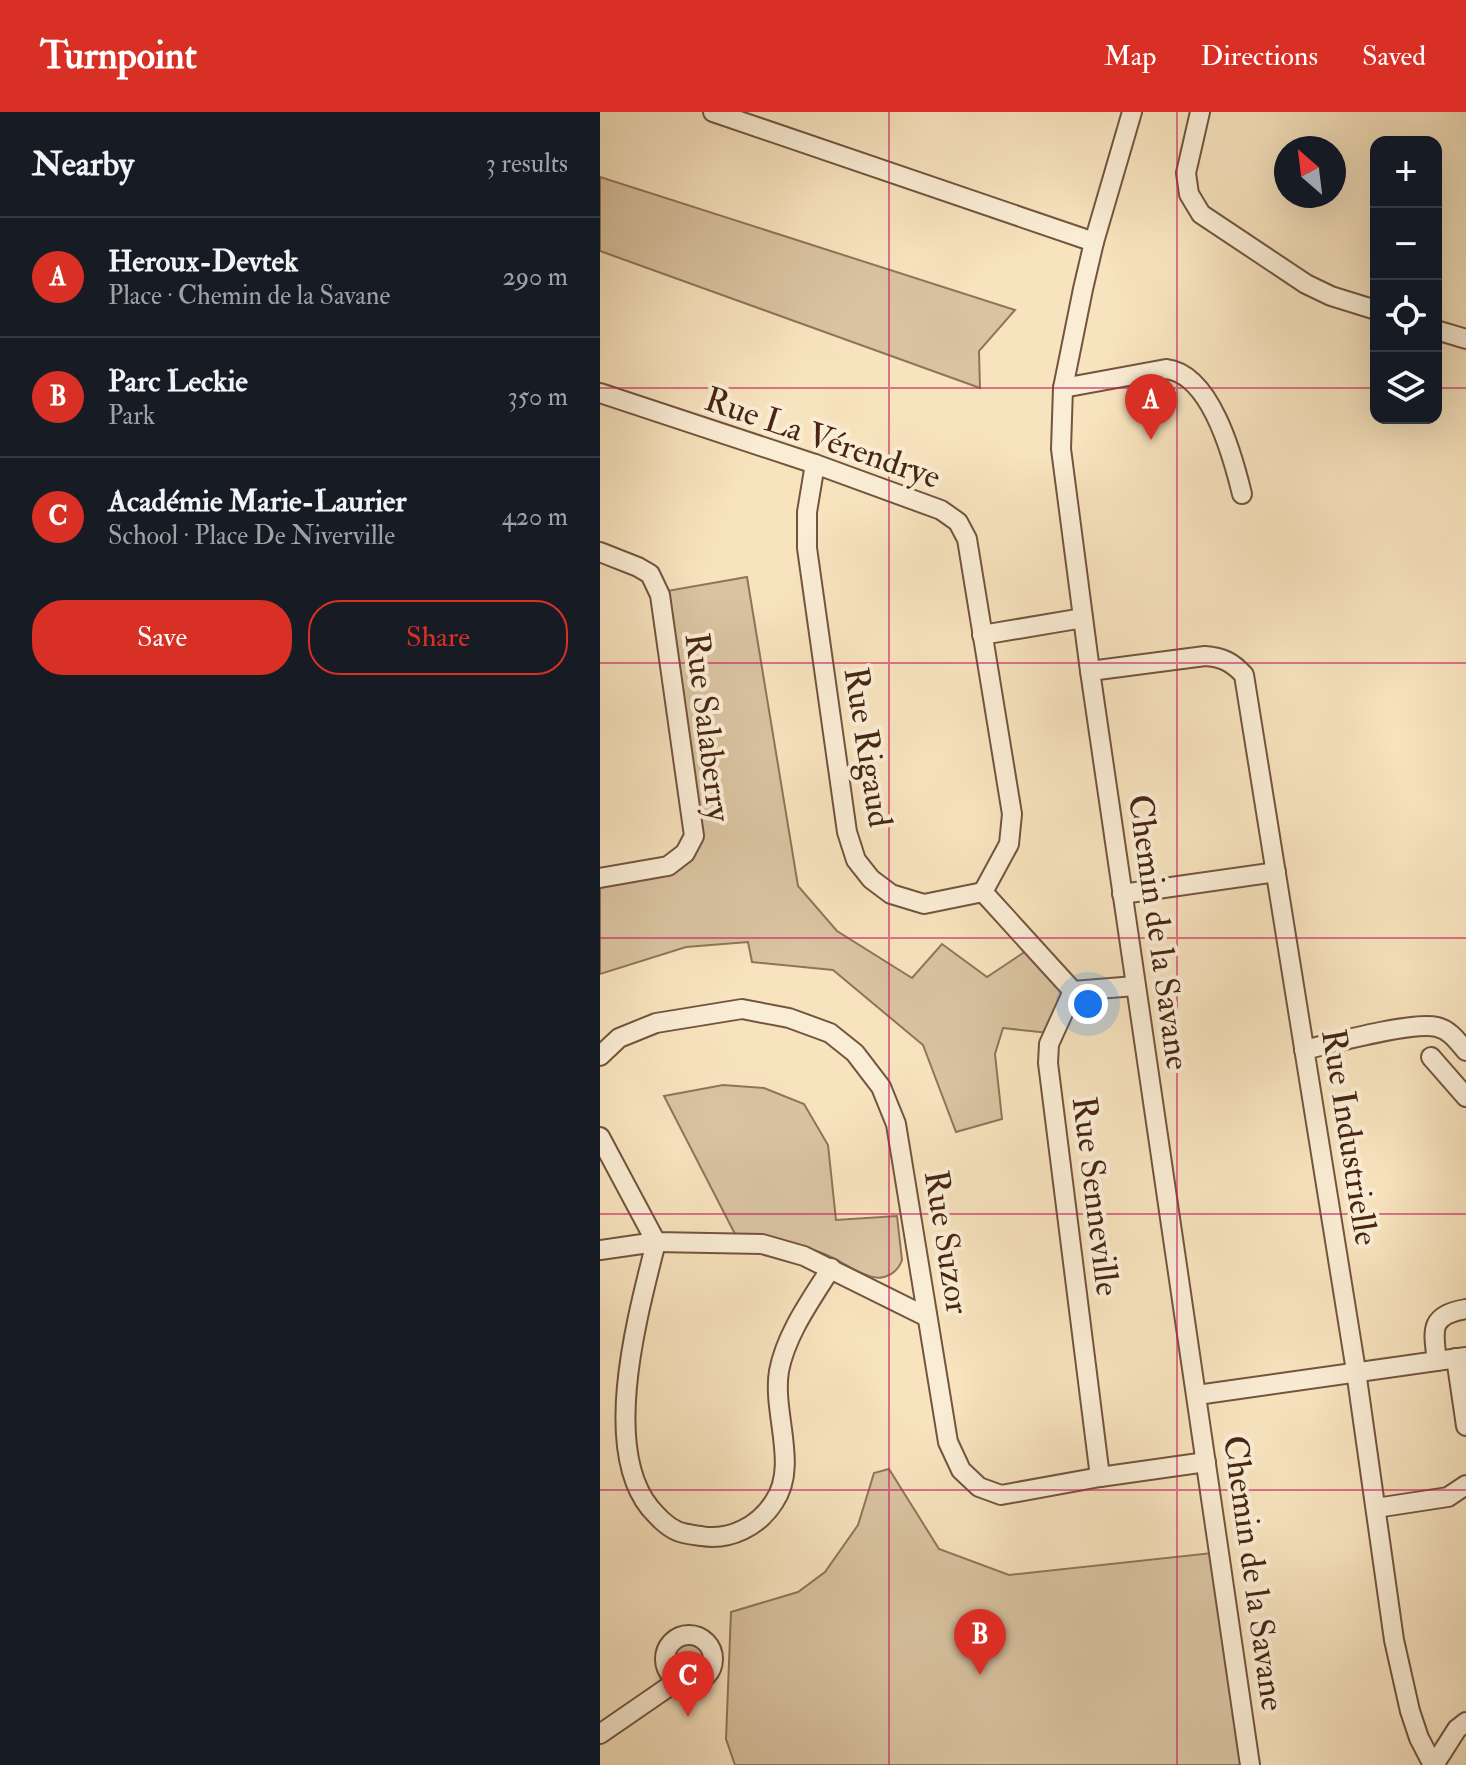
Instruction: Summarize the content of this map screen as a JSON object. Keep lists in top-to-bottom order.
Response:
{
  "streets": {
    "street": [
      "Rue La Vérendrye",
      "Rue Salaberry",
      "Rue Rigaud",
      "Chemin de la Savane",
      "Rue Industrielle",
      "Rue Senneville",
      "Rue Suzor"
    ]
  },
  "crossings": [
    ["Rue La Vérendrye", "Rue Rigaud"],
    ["Chemin de la Savane", "Rue Industrielle"],
    ["Chemin de la Savane", "Rue Suzor"],
    ["Rue Senneville", "Rue Suzor"]
  ],
  "north": "top left",
  "page": {
    "header": "Turnpoint",
    "nav": ["Map", "Directions", "Saved"],
    "heading": ["Nearby", "3 results"],
    "map_buttons": ["+", "−"],
    "list": [
      {
        "mark": "A",
        "name": "Heroux-Devtek",
        "note": "Place · Chemin de la Savane",
        "value": "290 m"
      },
      {
        "mark": "B",
        "name": "Parc Leckie",
        "note": "Park",
        "value": "350 m"
      },
      {
        "mark": "C",
        "name": "Académie Marie-Laurier",
        "note": "School · Place De Niverville",
        "value": "420 m"
      }
    ],
    "pins": ["A", "B", "C"],
    "buttons": ["Save", "Share"]
  }
}
